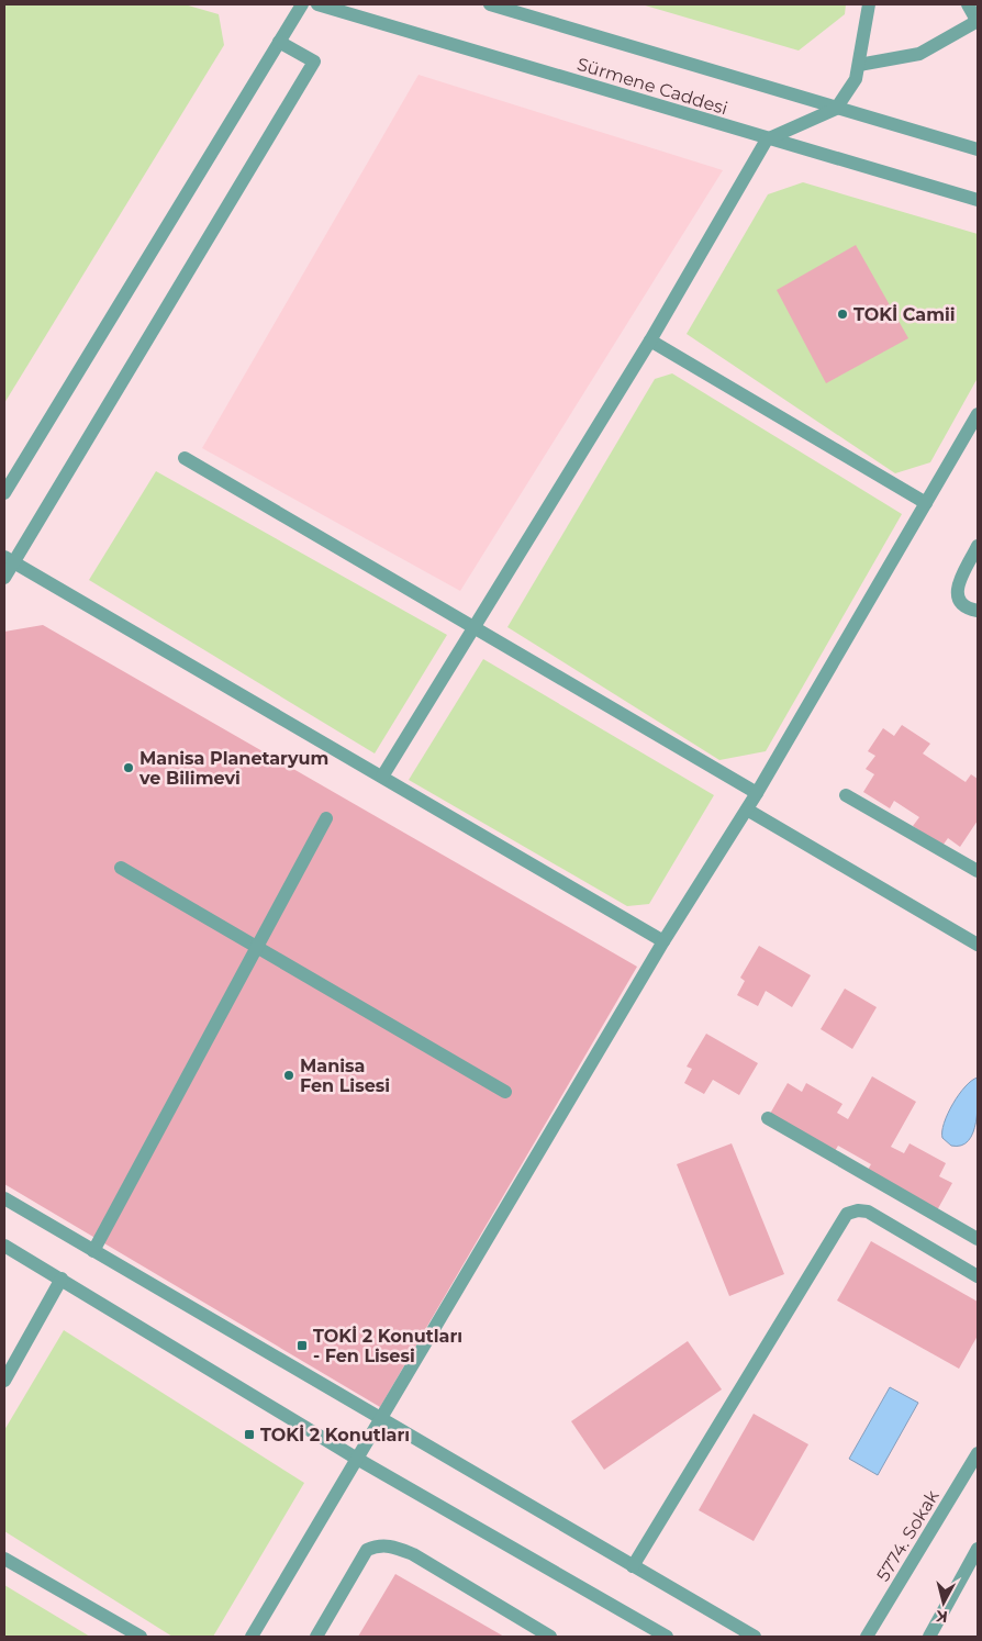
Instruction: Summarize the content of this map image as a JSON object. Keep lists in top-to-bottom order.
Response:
{
  "streets": {
    "street": ["Sürmene Caddesi", "5774. Sokak"]
  },
  "places": {
    "other": ["TOKİ Camii", "Manisa Planetaryum ve Bilimevi", "Manisa Fen Lisesi"],
    "transit": ["TOKİ 2 Konutları - Fen Lisesi", "TOKİ 2 Konutları"]
  },
  "north": "bottom"
}
